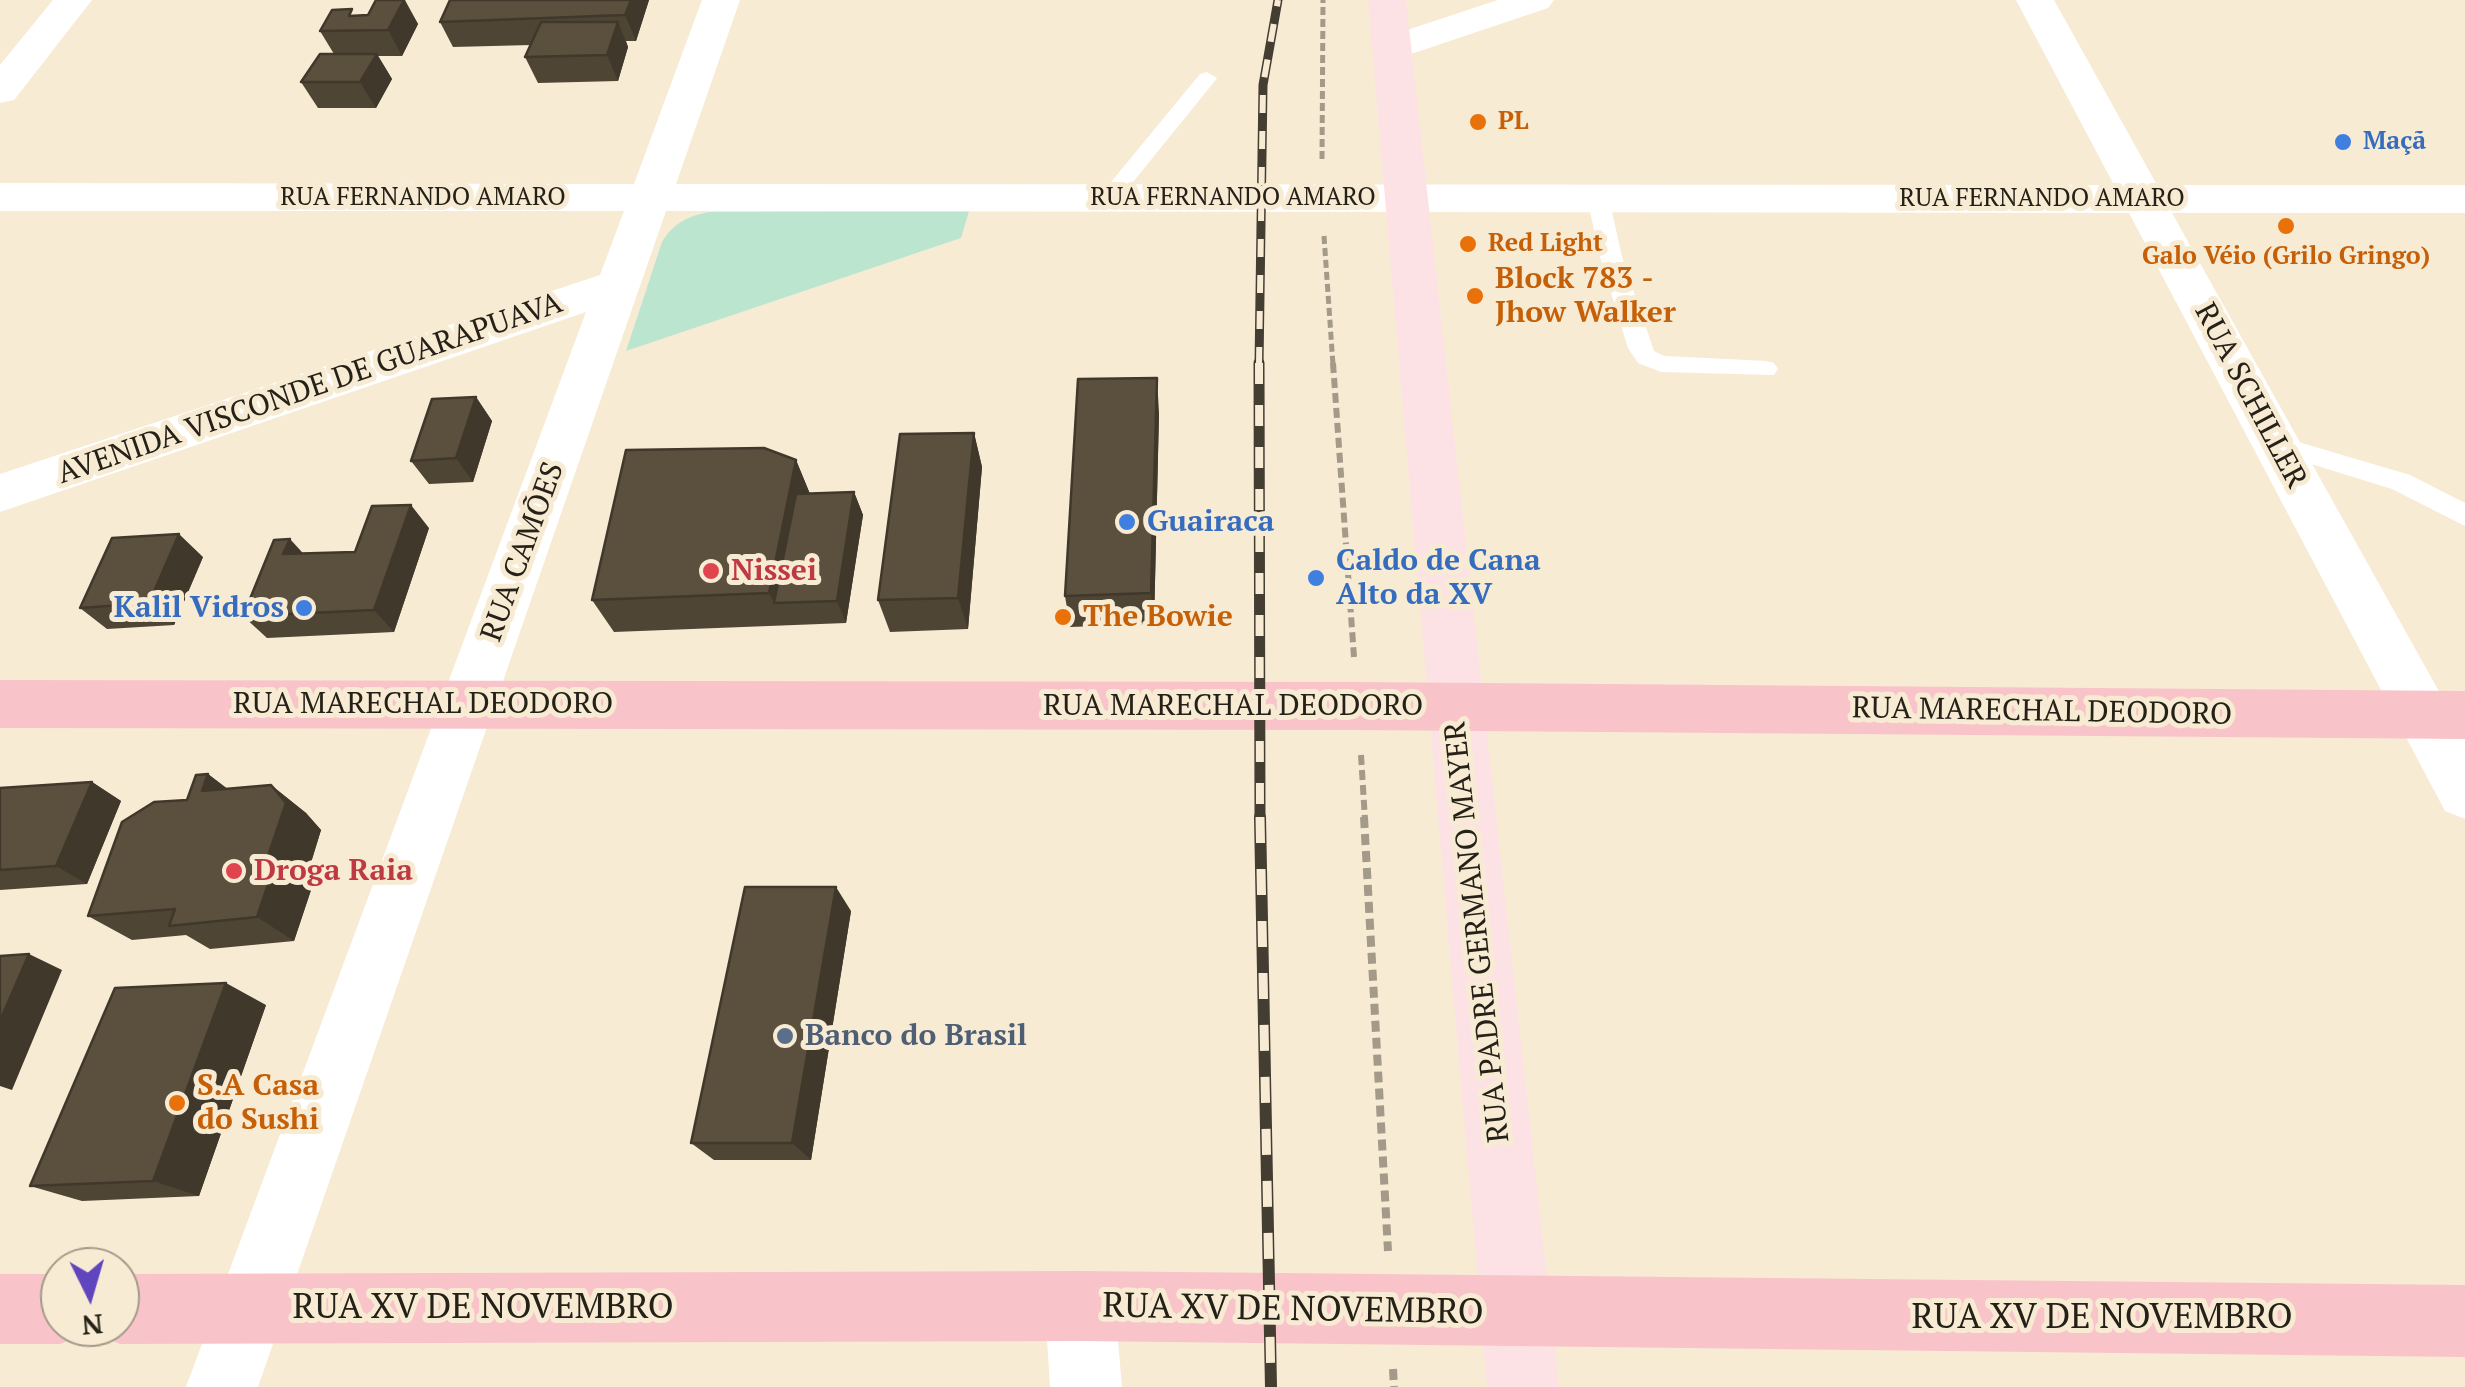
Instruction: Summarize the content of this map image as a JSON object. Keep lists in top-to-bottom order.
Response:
{
  "streets": {
    "main road": ["RUA MARECHAL DEODORO", "RUA XV DE NOVEMBRO"],
    "street": [
      "RUA FERNANDO AMARO",
      "AVENIDA VISCONDE DE GUARAPUAVA",
      "RUA SCHILLER",
      "RUA CAMÕES",
      "RUA PADRE GERMANO MAYER"
    ]
  },
  "crossings": [
    ["RUA FERNANDO AMARO", "RUA SCHILLER"],
    ["RUA FERNANDO AMARO", "RUA CAMÕES"],
    ["RUA FERNANDO AMARO", "RUA PADRE GERMANO MAYER"],
    ["AVENIDA VISCONDE DE GUARAPUAVA", "RUA CAMÕES"],
    ["RUA SCHILLER", "RUA MARECHAL DEODORO"],
    ["RUA CAMÕES", "RUA MARECHAL DEODORO"],
    ["RUA CAMÕES", "RUA XV DE NOVEMBRO"],
    ["RUA MARECHAL DEODORO", "RUA PADRE GERMANO MAYER"],
    ["RUA PADRE GERMANO MAYER", "RUA XV DE NOVEMBRO"]
  ],
  "places": [
    "PL",
    "Maçã",
    "Galo Véio (Grilo Gringo)",
    "Red Light",
    "Block 783 - Jhow Walker",
    "Guairaca",
    "Nissei",
    "Caldo de Cana Alto da XV",
    "Kalil Vidros",
    "The Bowie",
    "Droga Raia",
    "Banco do Brasil",
    "S.A Casa do Sushi"
  ],
  "north": "bottom"
}
